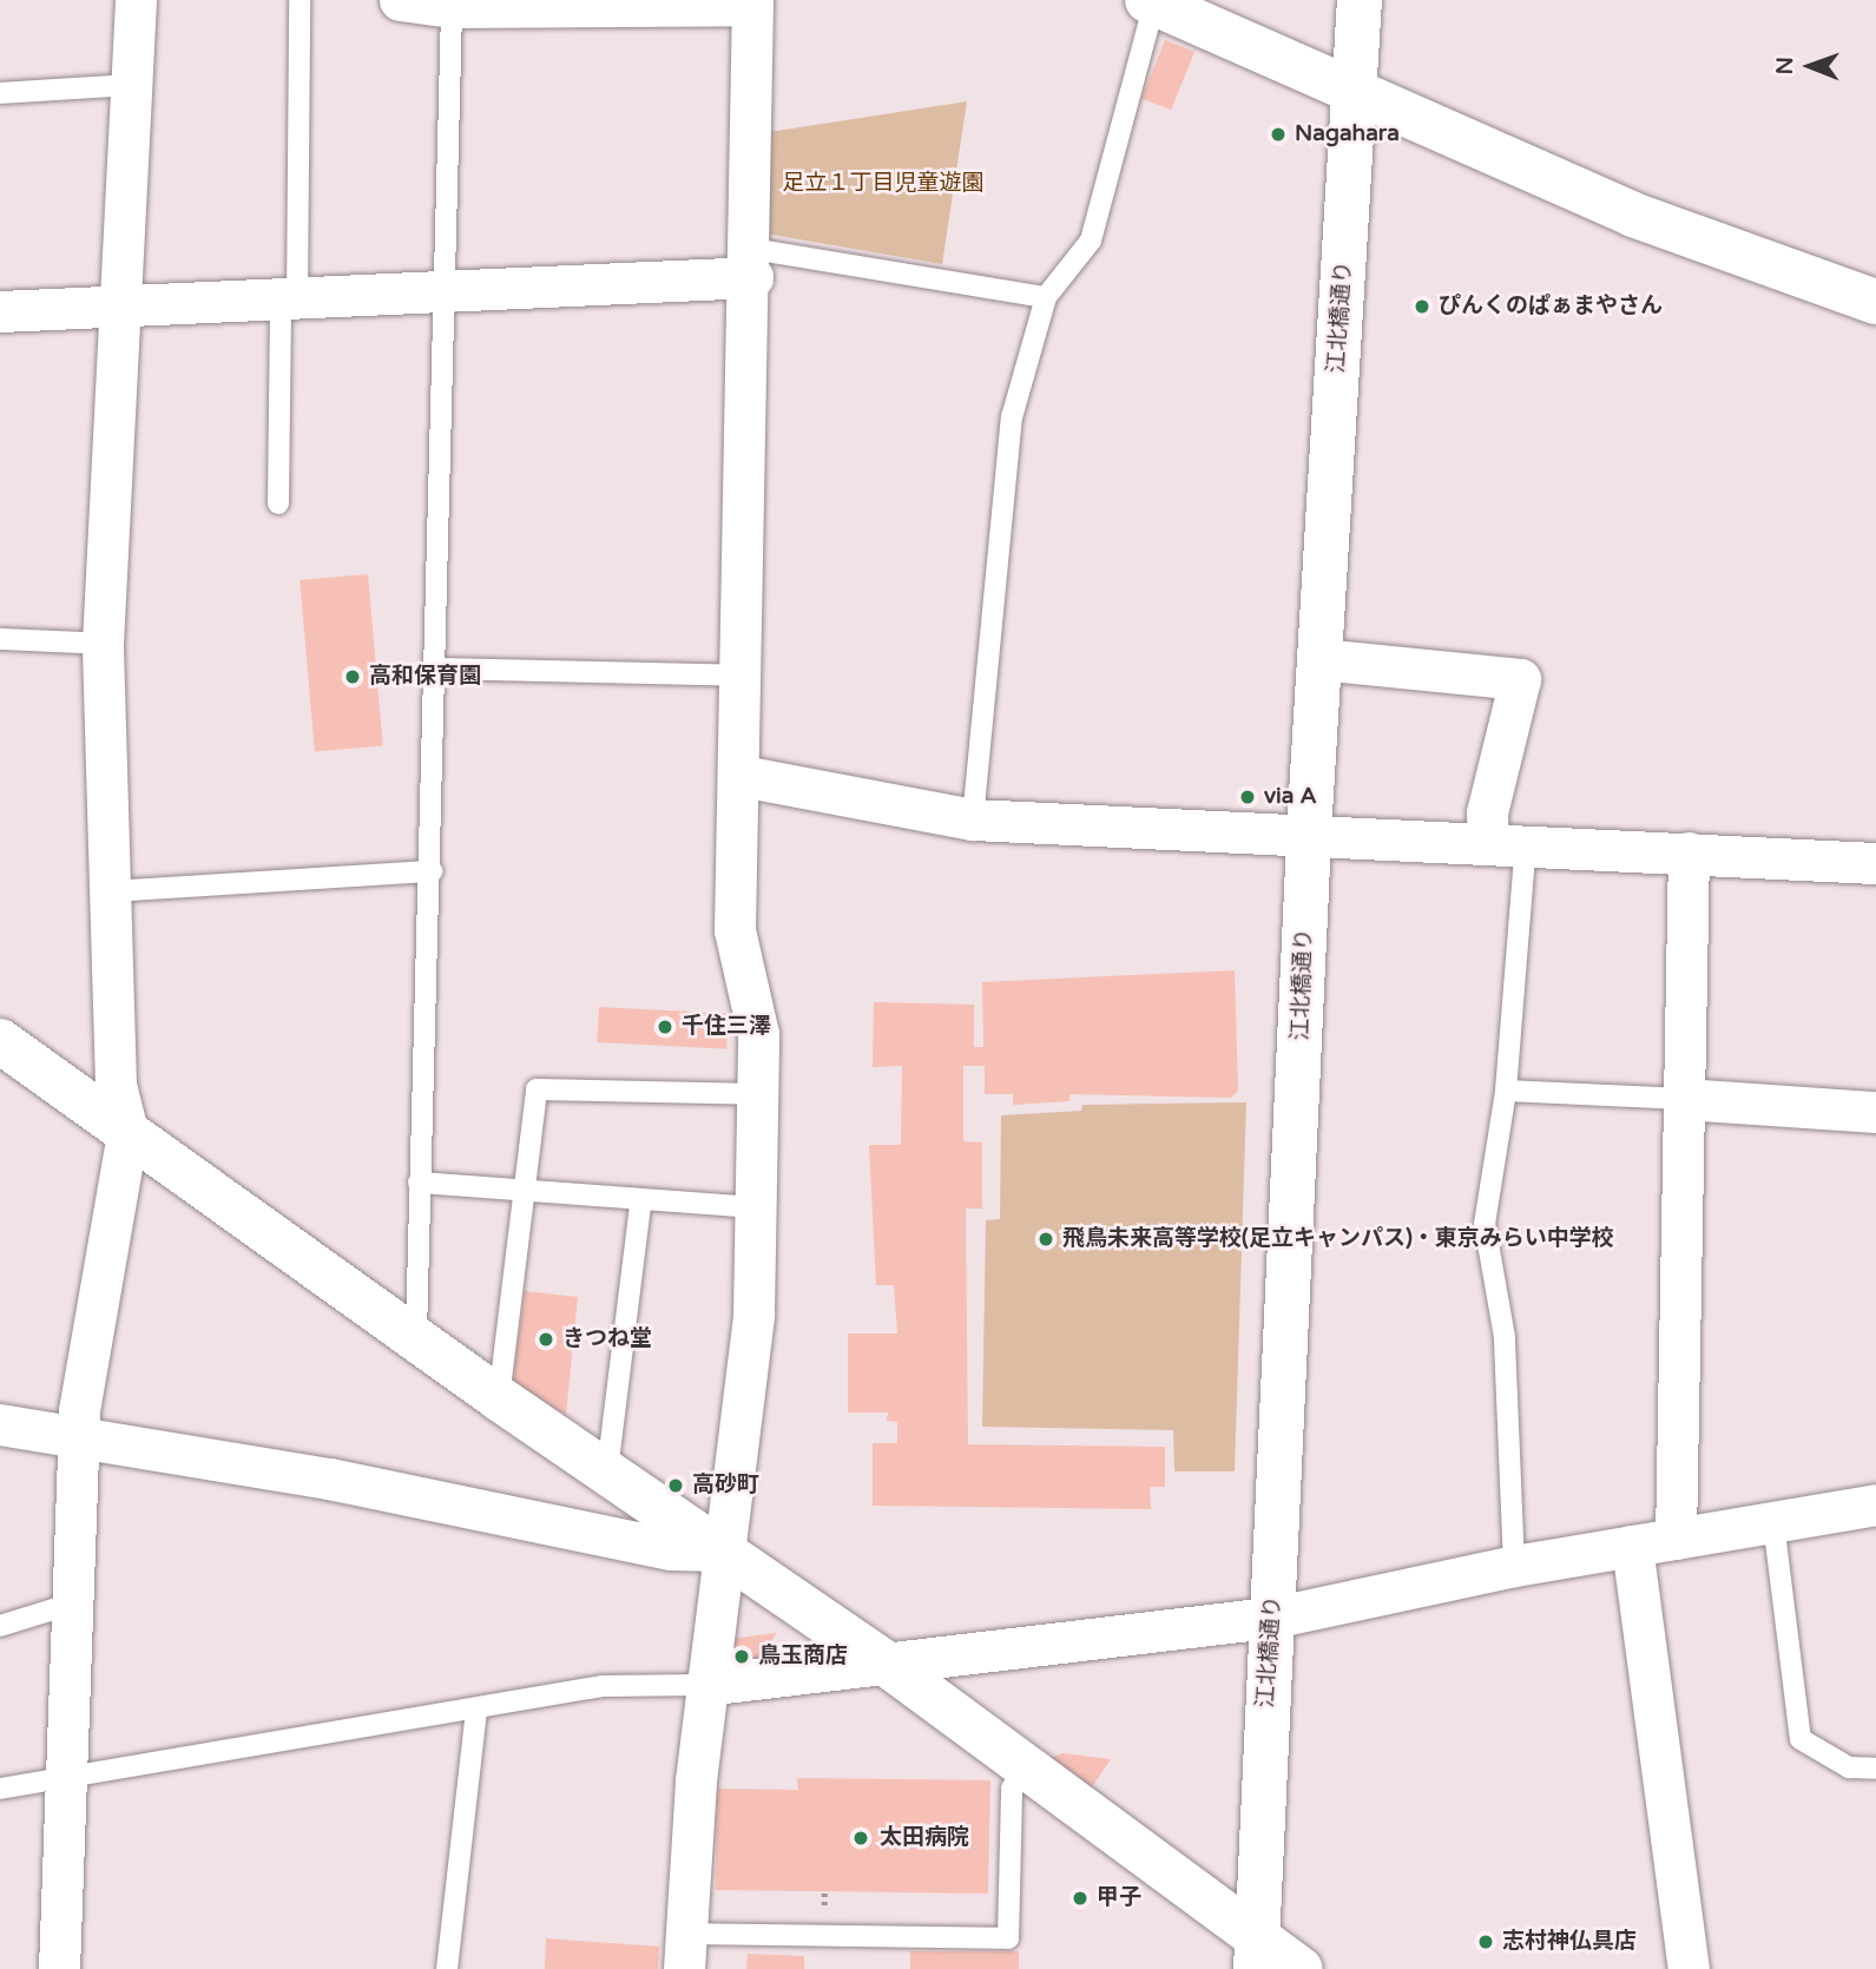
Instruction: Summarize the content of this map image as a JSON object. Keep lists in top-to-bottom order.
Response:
{
  "streets": {
    "street": ["江北橋通り"]
  },
  "parks": ["足立１丁目児童遊園"],
  "places": [
    "Nagahara",
    "ぴんくのぱぁまやさん",
    "高和保育園",
    "via A",
    "千住三澤",
    "飛鳥未来高等学校(足立キャンパス)・東京みらい中学校",
    "きつね堂",
    "高砂町",
    "鳥玉商店",
    "太田病院",
    "甲子",
    "志村神仏具店"
  ],
  "north": "left"
}
